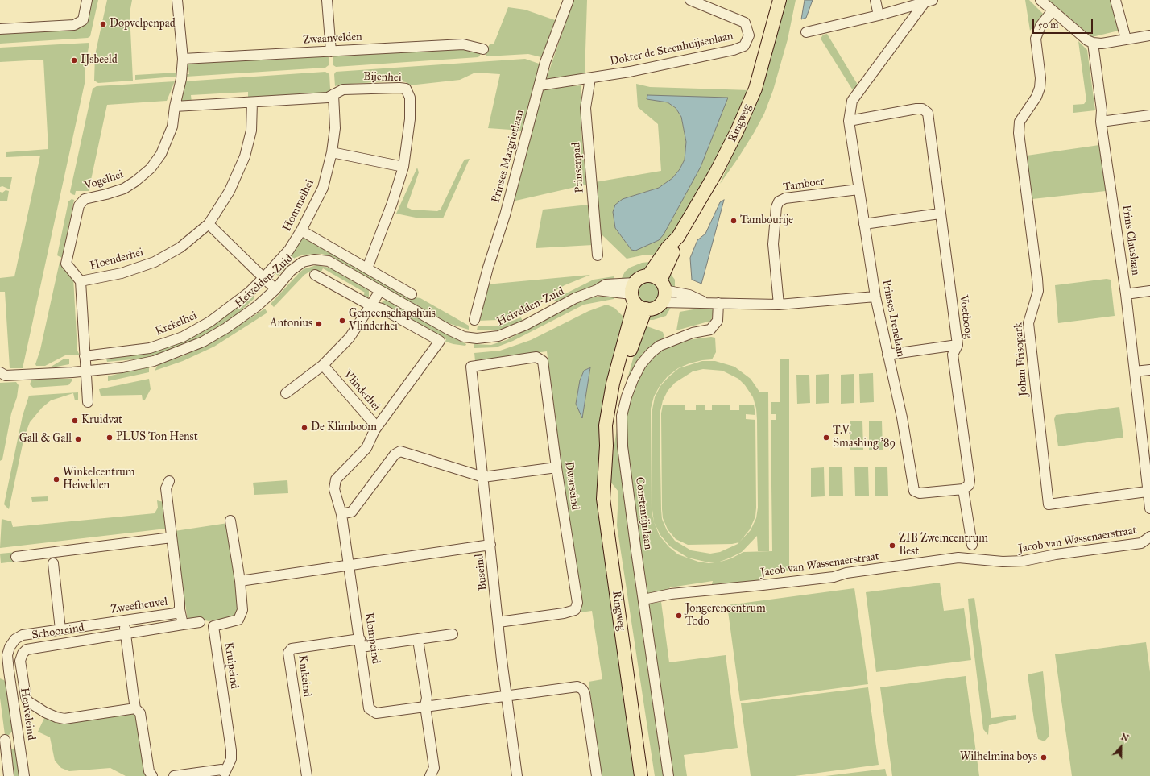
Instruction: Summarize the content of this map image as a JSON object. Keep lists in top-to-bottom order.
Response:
{
  "streets": {
    "main road": ["Ringweg"],
    "street": [
      "Zwaanvelden",
      "Dokter de Steenhuijsenlaan",
      "Bijenhei",
      "Prinses Margrietlaan",
      "Prinsenpad",
      "Vogelhei",
      "Tamboer",
      "Hommelhei",
      "Prins Clauslaan",
      "Hoenderhei",
      "Heivelden-Zuid",
      "Voetboog",
      "Prinses Irenelaan",
      "Krekelhei",
      "Johan Frisopark",
      "Vlinderhei",
      "Dwarseind",
      "Constantijnlaan",
      "Jacob van Wassenaerstraat",
      "Buseind",
      "Zweefheuvel",
      "Schooreind",
      "Klompeind",
      "Kruipeind",
      "Knikeind",
      "Heuveleind"
    ]
  },
  "crossings": [
    ["Zwaanvelden", "Vogelhei"],
    ["Dokter de Steenhuijsenlaan", "Prinses Margrietlaan"],
    ["Dokter de Steenhuijsenlaan", "Prinsenpad"],
    ["Bijenhei", "Vogelhei"],
    ["Bijenhei", "Hommelhei"],
    ["Bijenhei", "Hoenderhei"],
    ["Ringweg", "Heivelden-Zuid"],
    ["Vogelhei", "Hoenderhei"],
    ["Tamboer", "Prinses Irenelaan"],
    ["Hommelhei", "Krekelhei"],
    ["Prins Clauslaan", "Johan Frisopark"],
    ["Voetboog", "Prinses Irenelaan"],
    ["Vlinderhei", "Klompeind"],
    ["Dwarseind", "Buseind"],
    ["Constantijnlaan", "Jacob van Wassenaerstraat"],
    ["Buseind", "Klompeind"],
    ["Zweefheuvel", "Heuveleind"],
    ["Klompeind", "Knikeind"]
  ],
  "places": [
    "Dopvelpenpad",
    "IJsbeeld",
    "Tambourije",
    "Gemeenschapshuis Vlinderhei",
    "Antonius",
    "Kruidvat",
    "De Klimboom",
    "PLUS Ton Henst",
    "T.V. Smashing '89",
    "Gall & Gall",
    "Winkelcentrum Heivelden",
    "ZIB Zwemcentrum Best",
    "Jongerencentrum Todo",
    "Wilhelmina boys"
  ],
  "scale_bar": "50 m",
  "north": "top"
}
